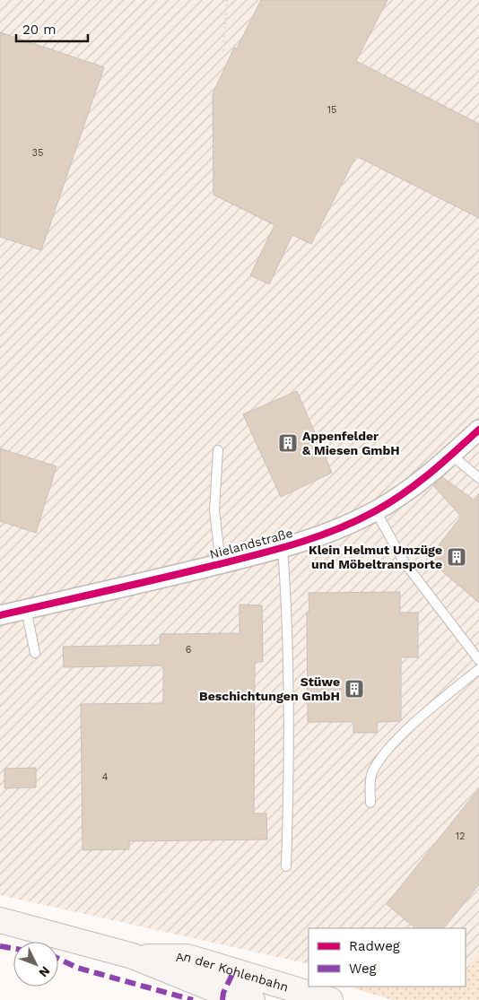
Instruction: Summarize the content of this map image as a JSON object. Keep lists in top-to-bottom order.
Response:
{
  "streets": {
    "main road": ["An der Kohlenbahn"],
    "street": ["Nielandstraße"]
  },
  "places": {
    "building": ["Appenfelder & Miesen GmbH", "Klein Helmut Umzüge und Möbeltransporte", "Stüwe Beschichtungen GmbH"]
  },
  "house_numbers": [
    "15",
    "35",
    "6",
    "4",
    "12"
  ],
  "legend": ["Radweg", "Weg"],
  "scale_bar": "20 m",
  "north": "bottom right"
}
